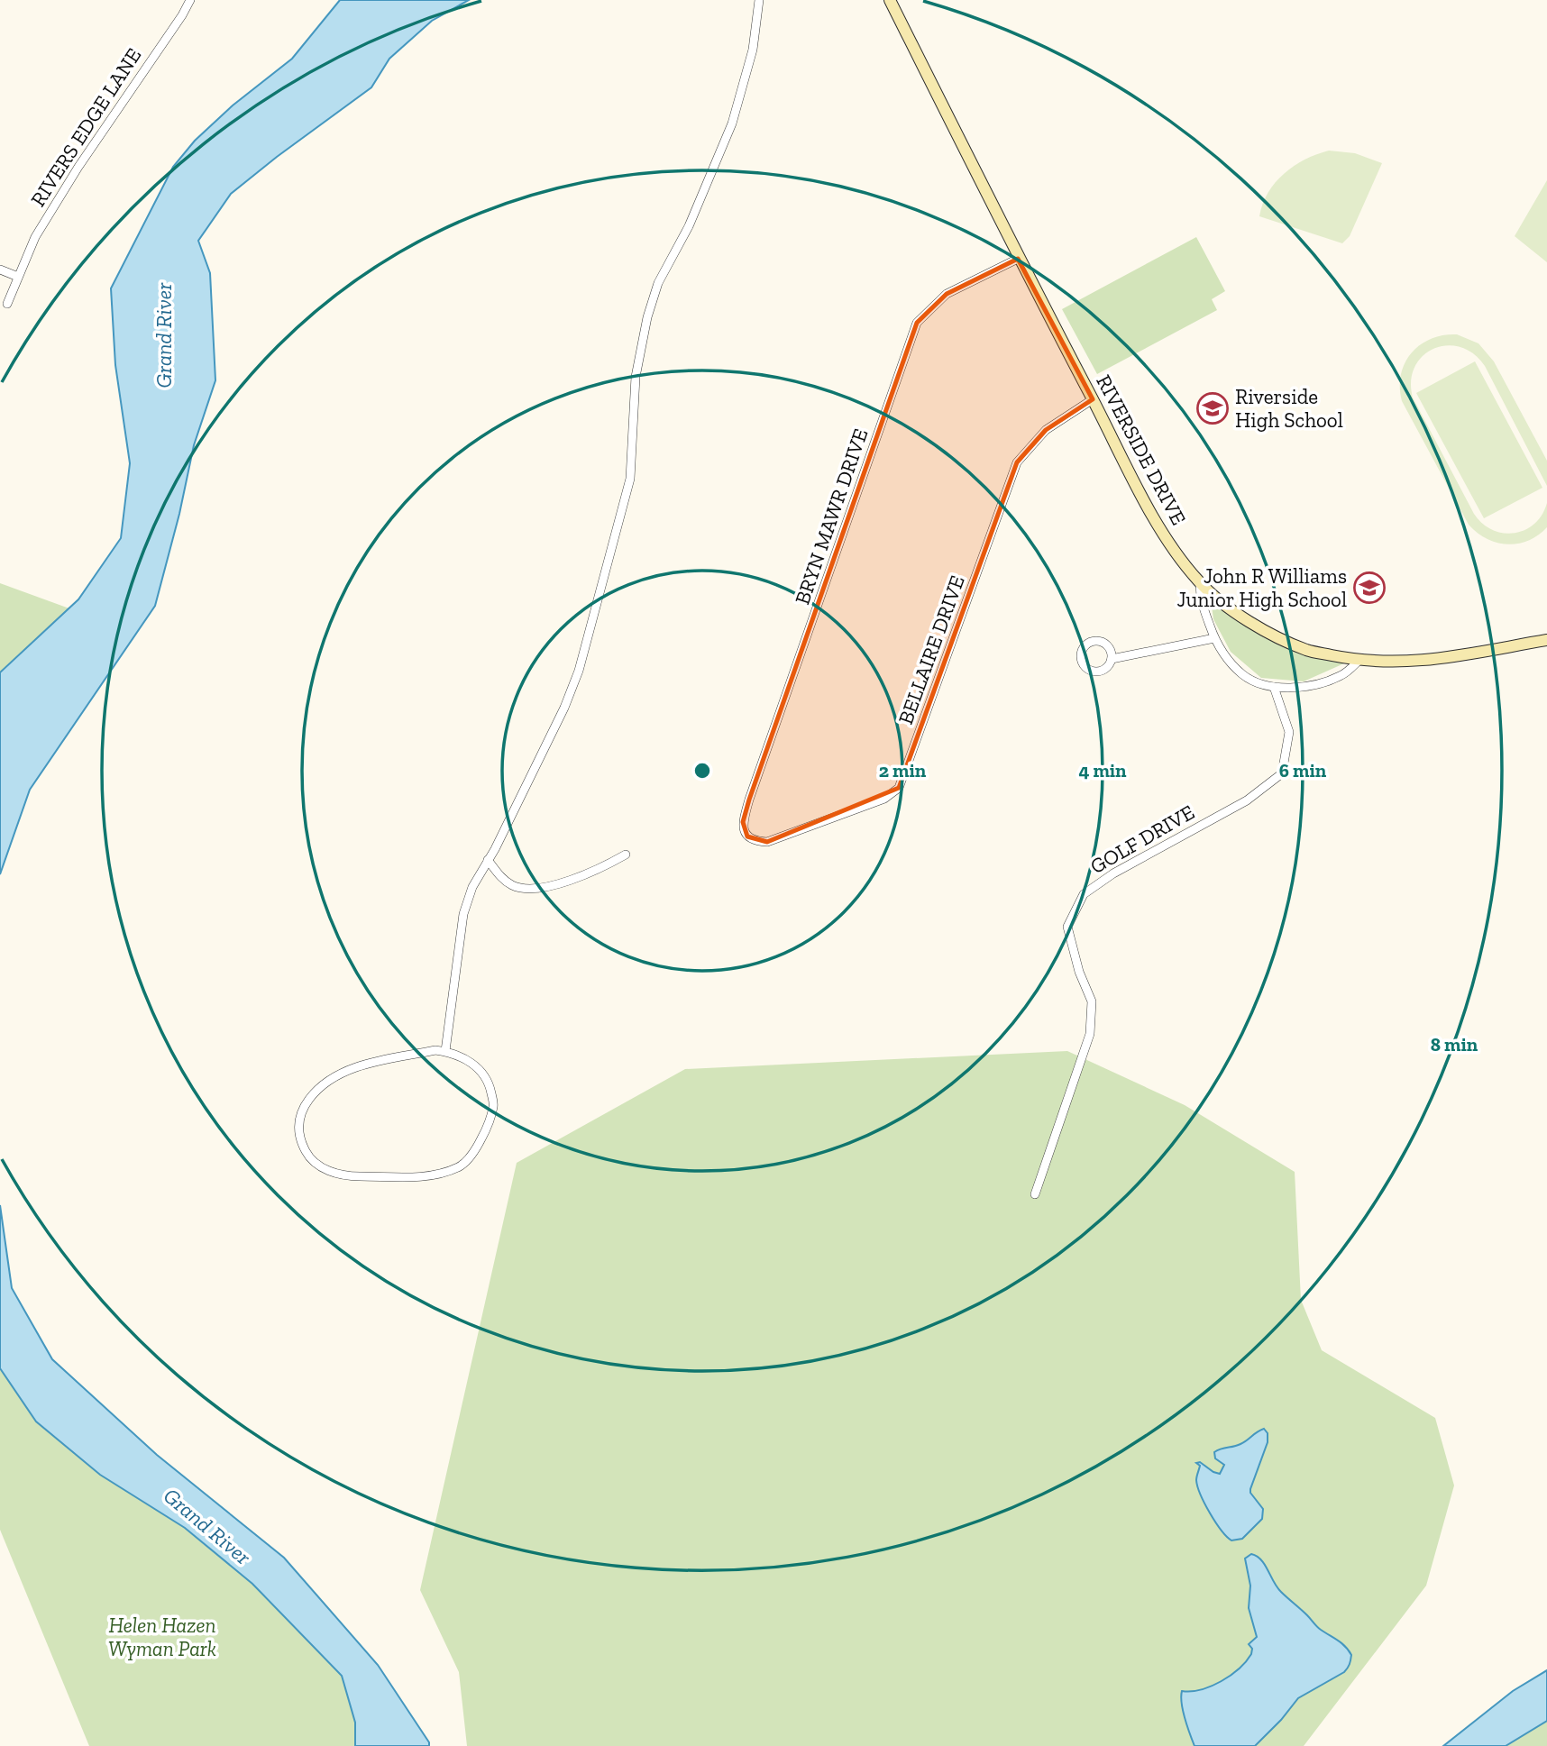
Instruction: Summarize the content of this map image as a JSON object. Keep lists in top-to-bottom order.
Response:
{
  "streets": {
    "main road": ["RIVERSIDE DRIVE"],
    "street": [
      "RIVERS EDGE LANE",
      "BRYN MAWR DRIVE",
      "BELLAIRE DRIVE",
      "GOLF DRIVE"
    ]
  },
  "crossings": [
    ["RIVERSIDE DRIVE", "BRYN MAWR DRIVE"],
    ["RIVERSIDE DRIVE", "BELLAIRE DRIVE"],
    ["BRYN MAWR DRIVE", "BELLAIRE DRIVE"]
  ],
  "water": ["Grand River"],
  "parks": ["Helen Hazen Wyman Park"],
  "places": {
    "school or university": ["Riverside High School", "John R Williams Junior High School"]
  },
  "rings": [
    "2 min",
    "4 min",
    "6 min",
    "8 min"
  ]
}
